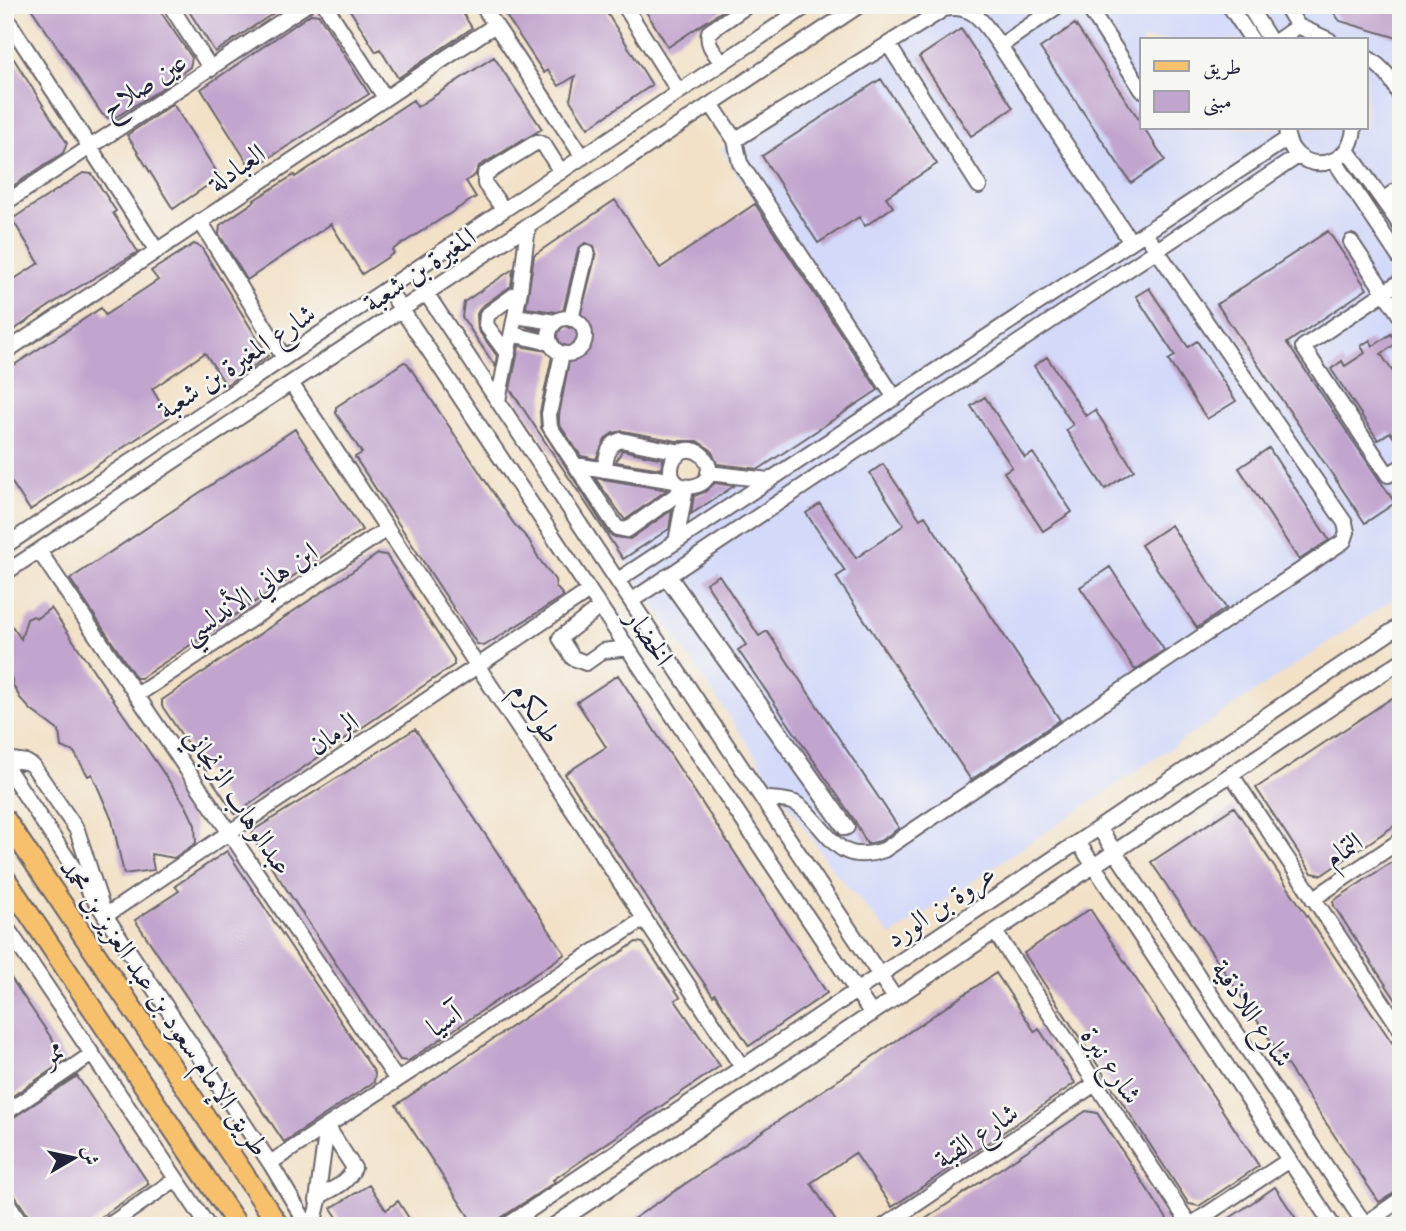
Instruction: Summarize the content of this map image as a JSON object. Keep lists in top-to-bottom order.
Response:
{
  "streets": {
    "main road": ["طريق الإمام سعود بن عبد العزيز بن محمد"],
    "street": [
      "عين صلاح",
      "العبادلة",
      "المغيرة بن شعبة",
      "شارع المغيرة بن شعبة",
      "ابن هاني الأندلسي",
      "الخضار",
      "طولكرم",
      "الرمان",
      "عبدالوهاب الزنجاني",
      "التمام",
      "عروة بن الورد",
      "شارع اللاذقية",
      "آسيا",
      "ممر",
      "شارع نبرة",
      "شارع القبة"
    ]
  },
  "crossings": [
    ["المغيرة بن شعبة", "الخضار"],
    ["المغيرة بن شعبة", "طولكرم"],
    ["المغيرة بن شعبة", "عبدالوهاب الزنجاني"],
    ["شارع المغيرة بن شعبة", "الخضار"],
    ["ابن هاني الأندلسي", "طولكرم"],
    ["ابن هاني الأندلسي", "عبدالوهاب الزنجاني"],
    ["الخضار", "الرمان"],
    ["الخضار", "عروة بن الورد"],
    ["طولكرم", "الرمان"],
    ["طولكرم", "عروة بن الورد"],
    ["طولكرم", "آسيا"],
    ["الرمان", "عبدالوهاب الزنجاني"],
    ["عبدالوهاب الزنجاني", "آسيا"],
    ["عروة بن الورد", "شارع اللاذقية"],
    ["عروة بن الورد", "شارع نبرة"],
    ["شارع نبرة", "شارع القبة"]
  ],
  "legend": ["طريق", "مبنى"],
  "north": "right"
}
